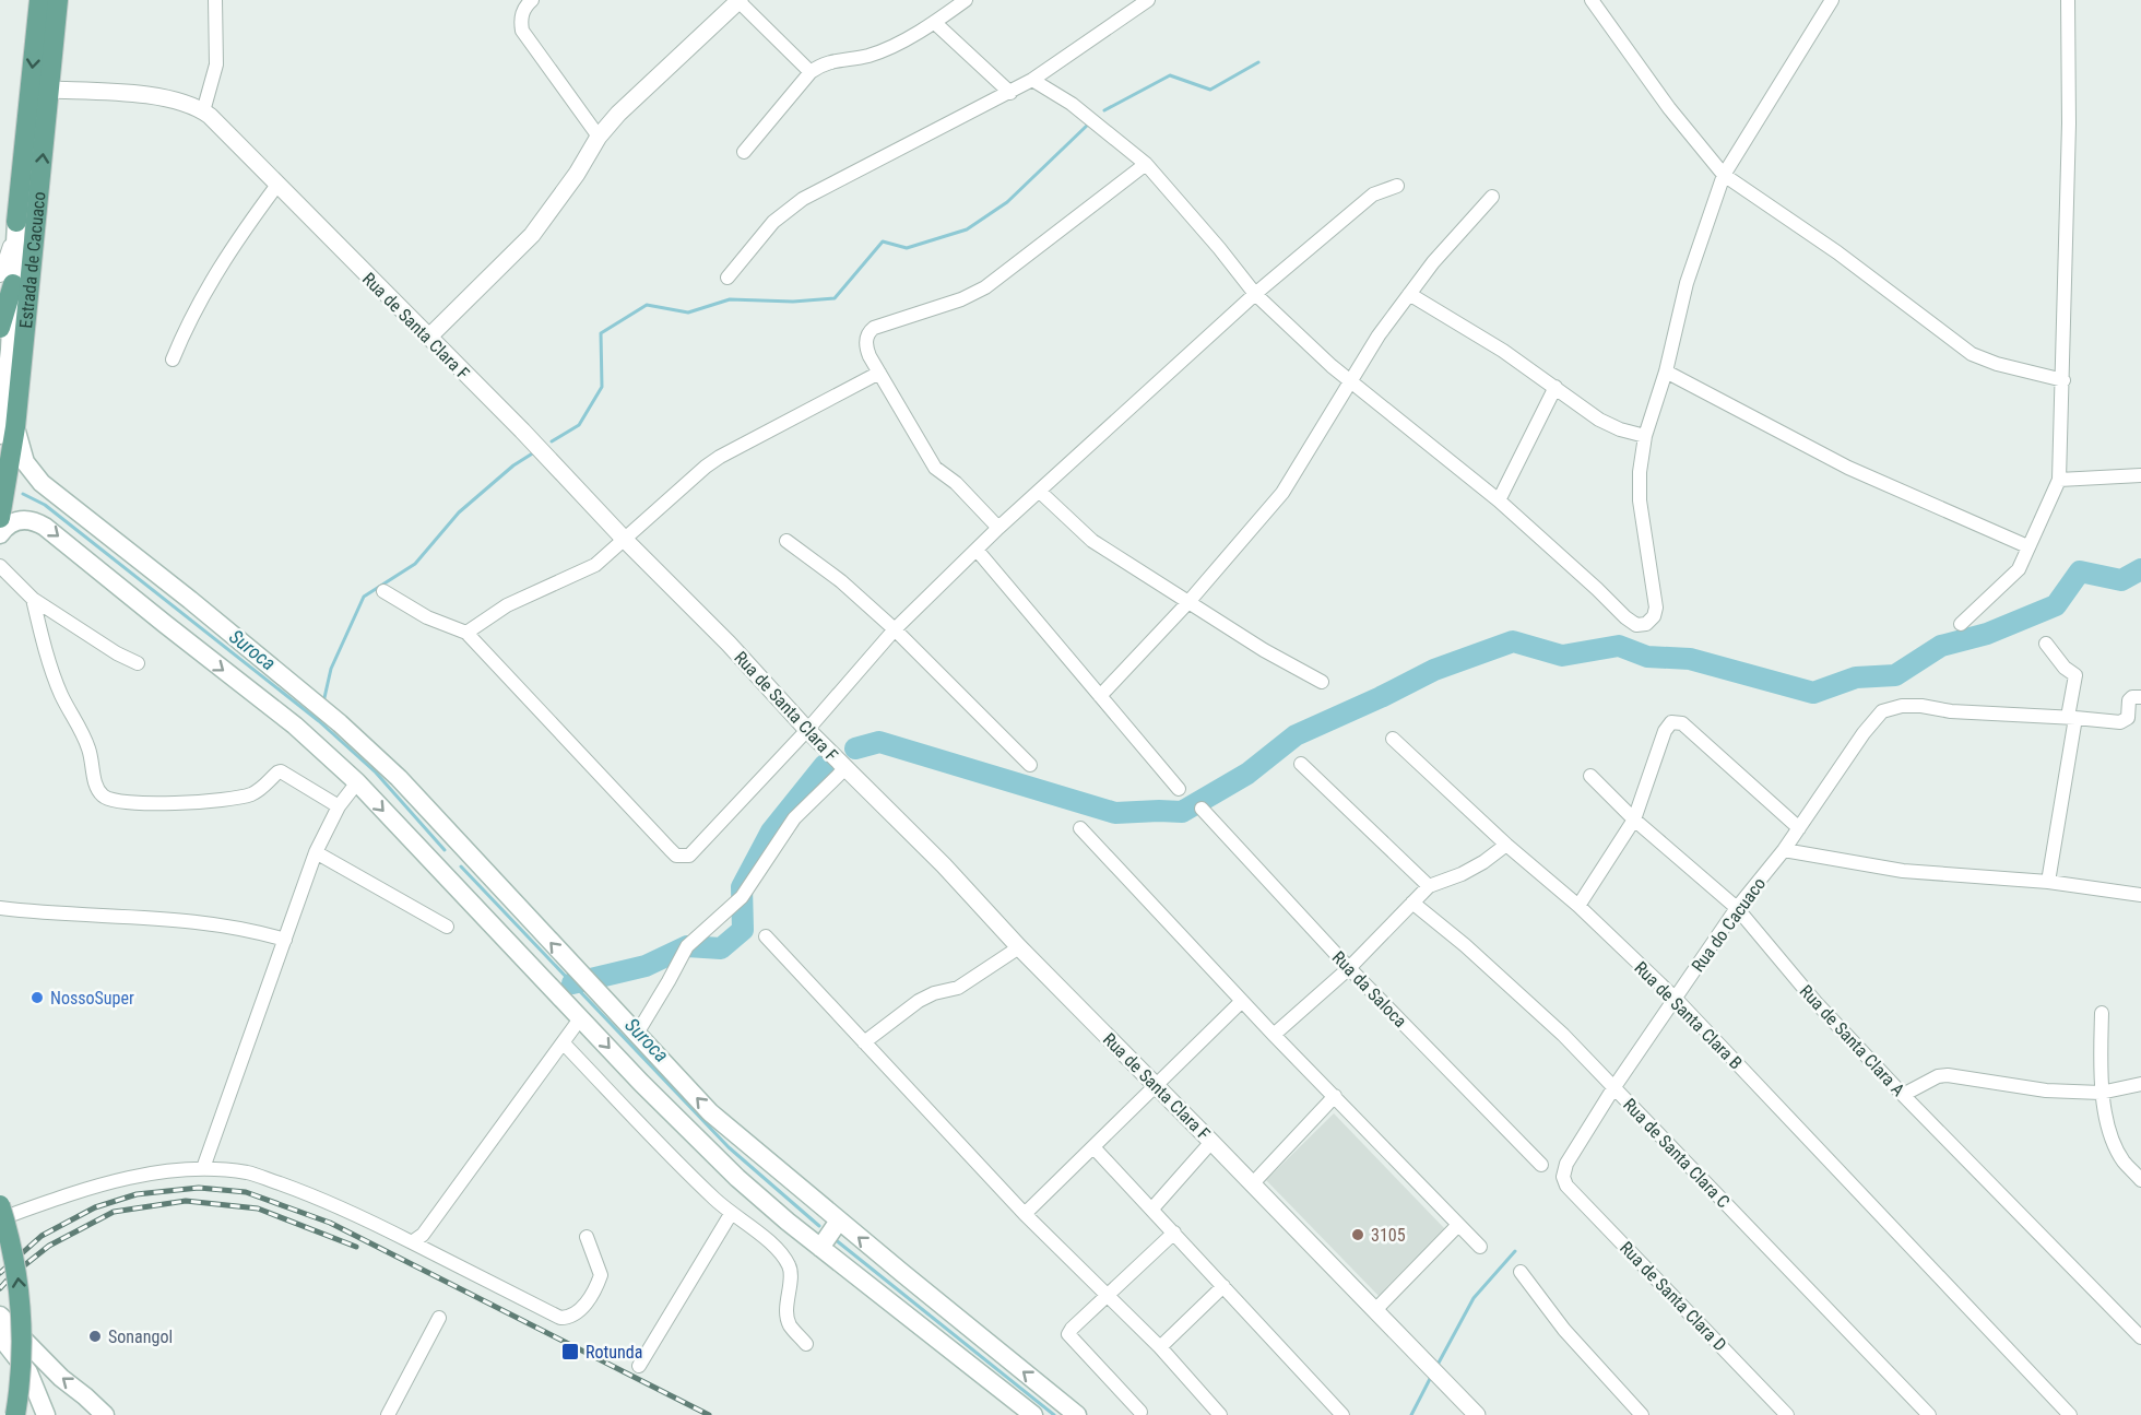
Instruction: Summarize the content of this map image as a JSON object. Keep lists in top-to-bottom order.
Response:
{
  "streets": {
    "main road": ["Estrada de Cacuaco"],
    "street": [
      "Rua de Santa Clara F",
      "Rua do Cacuaco",
      "Rua da Saloca",
      "Rua de Santa Clara B",
      "Rua de Santa Clara A",
      "Rua de Santa Clara C",
      "Rua de Santa Clara D"
    ]
  },
  "crossings": [
    ["Estrada de Cacuaco", "Rua de Santa Clara F"],
    ["Rua do Cacuaco", "Rua de Santa Clara B"],
    ["Rua do Cacuaco", "Rua de Santa Clara A"],
    ["Rua do Cacuaco", "Rua de Santa Clara C"],
    ["Rua do Cacuaco", "Rua de Santa Clara D"]
  ],
  "water": ["Suroca"],
  "places": {
    "other": ["NossoSuper", "3105", "Sonangol"],
    "transit": ["Rotunda"]
  }
}
